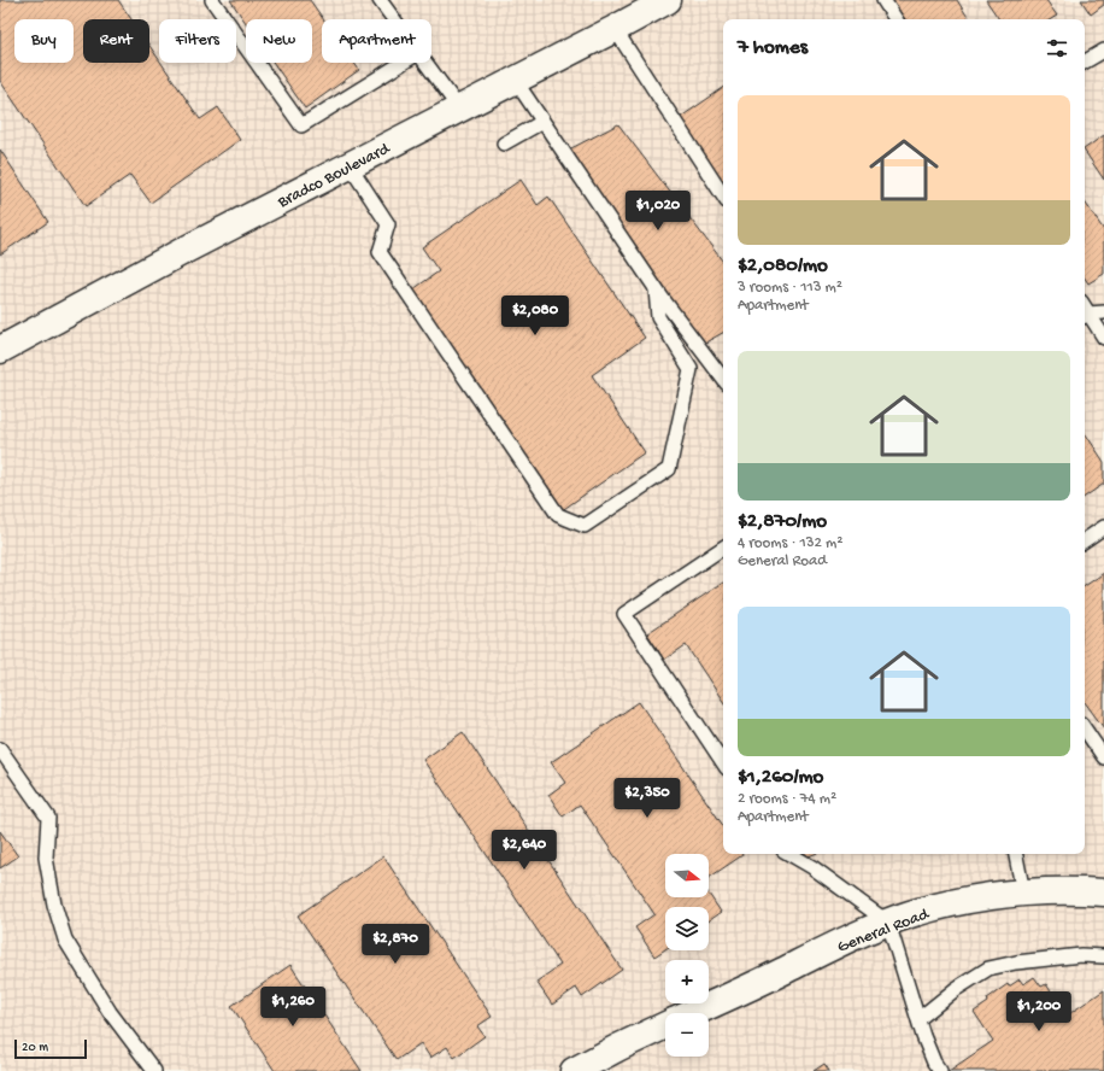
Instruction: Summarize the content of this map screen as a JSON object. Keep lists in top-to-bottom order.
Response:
{
  "streets": {
    "street": ["Bradco Boulevard", "General Road"]
  },
  "scale_bar": "20 m",
  "north": "right",
  "page": {
    "chip": [
      "Buy",
      "Rent",
      "Filters",
      "New",
      "Apartment"
    ],
    "heading": "7 homes",
    "list": [
      {
        "name": "$2,080/mo",
        "note": "3 rooms · 113 m² · Apartment"
      },
      {
        "name": "$2,870/mo",
        "note": "4 rooms · 132 m² · General Road"
      },
      {
        "name": "$1,260/mo",
        "note": "2 rooms · 74 m² · Apartment"
      }
    ],
    "price": [
      "$1,020",
      "$2,080",
      "$2,350",
      "$2,640",
      "$2,870",
      "$1,260",
      "$1,200"
    ],
    "map_buttons": ["+", "−"],
    "scale": "20 m"
  }
}
